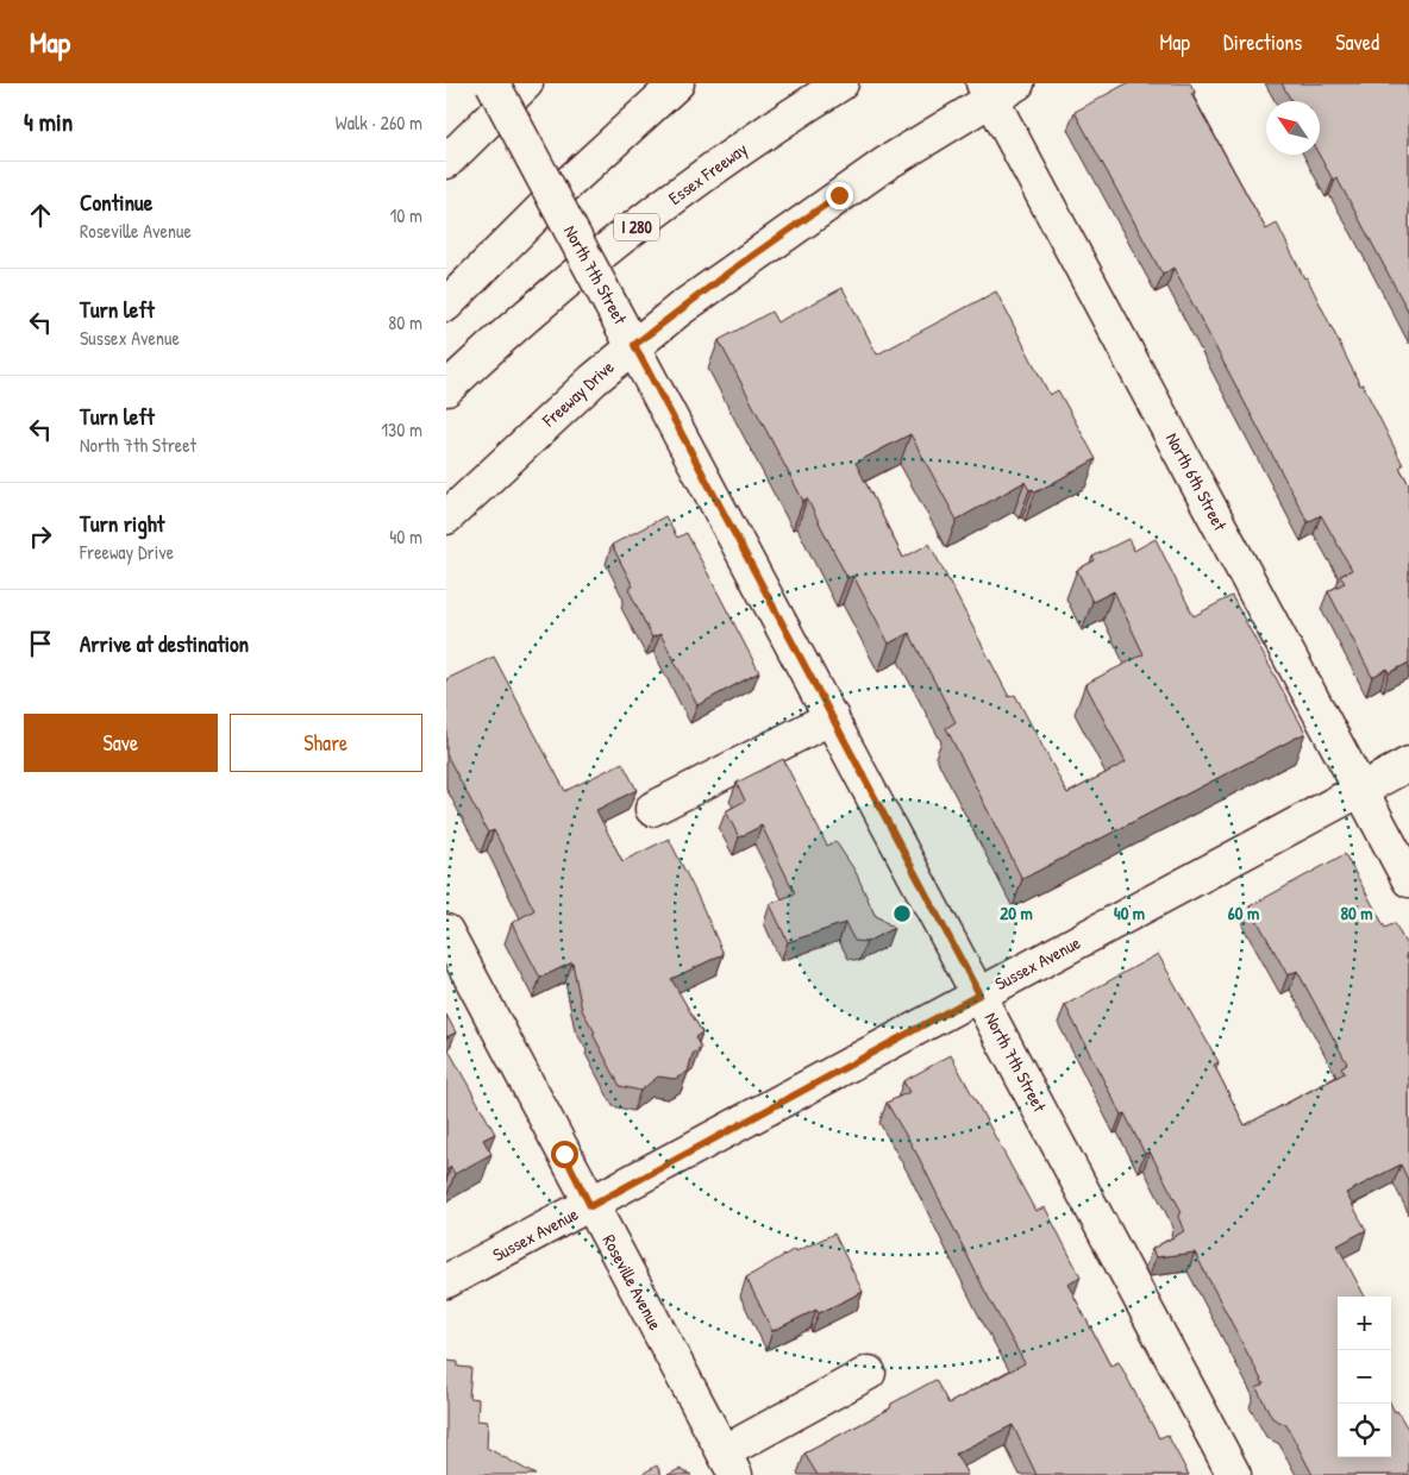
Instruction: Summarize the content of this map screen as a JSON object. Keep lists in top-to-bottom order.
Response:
{
  "streets": {
    "main road": [
      "Essex Freeway",
      "I 280",
      "North 7th Street",
      "Freeway Drive",
      "North 6th Street",
      "Sussex Avenue",
      "Roseville Avenue"
    ]
  },
  "crossings": [
    ["North 7th Street", "Freeway Drive"],
    ["North 7th Street", "Sussex Avenue"],
    ["Freeway Drive", "North 6th Street"],
    ["North 6th Street", "Sussex Avenue"],
    ["Sussex Avenue", "Roseville Avenue"]
  ],
  "north": "top left",
  "page": {
    "header": "Map",
    "nav": ["Map", "Directions", "Saved"],
    "heading": ["4 min", "Walk · 260 m"],
    "list": [
      ["Continue", "Roseville Avenue", "10 m"],
      ["Turn left", "Sussex Avenue", "80 m"],
      ["Turn left", "North 7th Street", "130 m"],
      ["Turn right", "Freeway Drive", "40 m"],
      "Arrive at destination"
    ],
    "buttons": ["Save", "Share"],
    "map_buttons": ["+", "−"]
  },
  "rings": [
    "20 m",
    "40 m",
    "60 m",
    "80 m"
  ]
}
